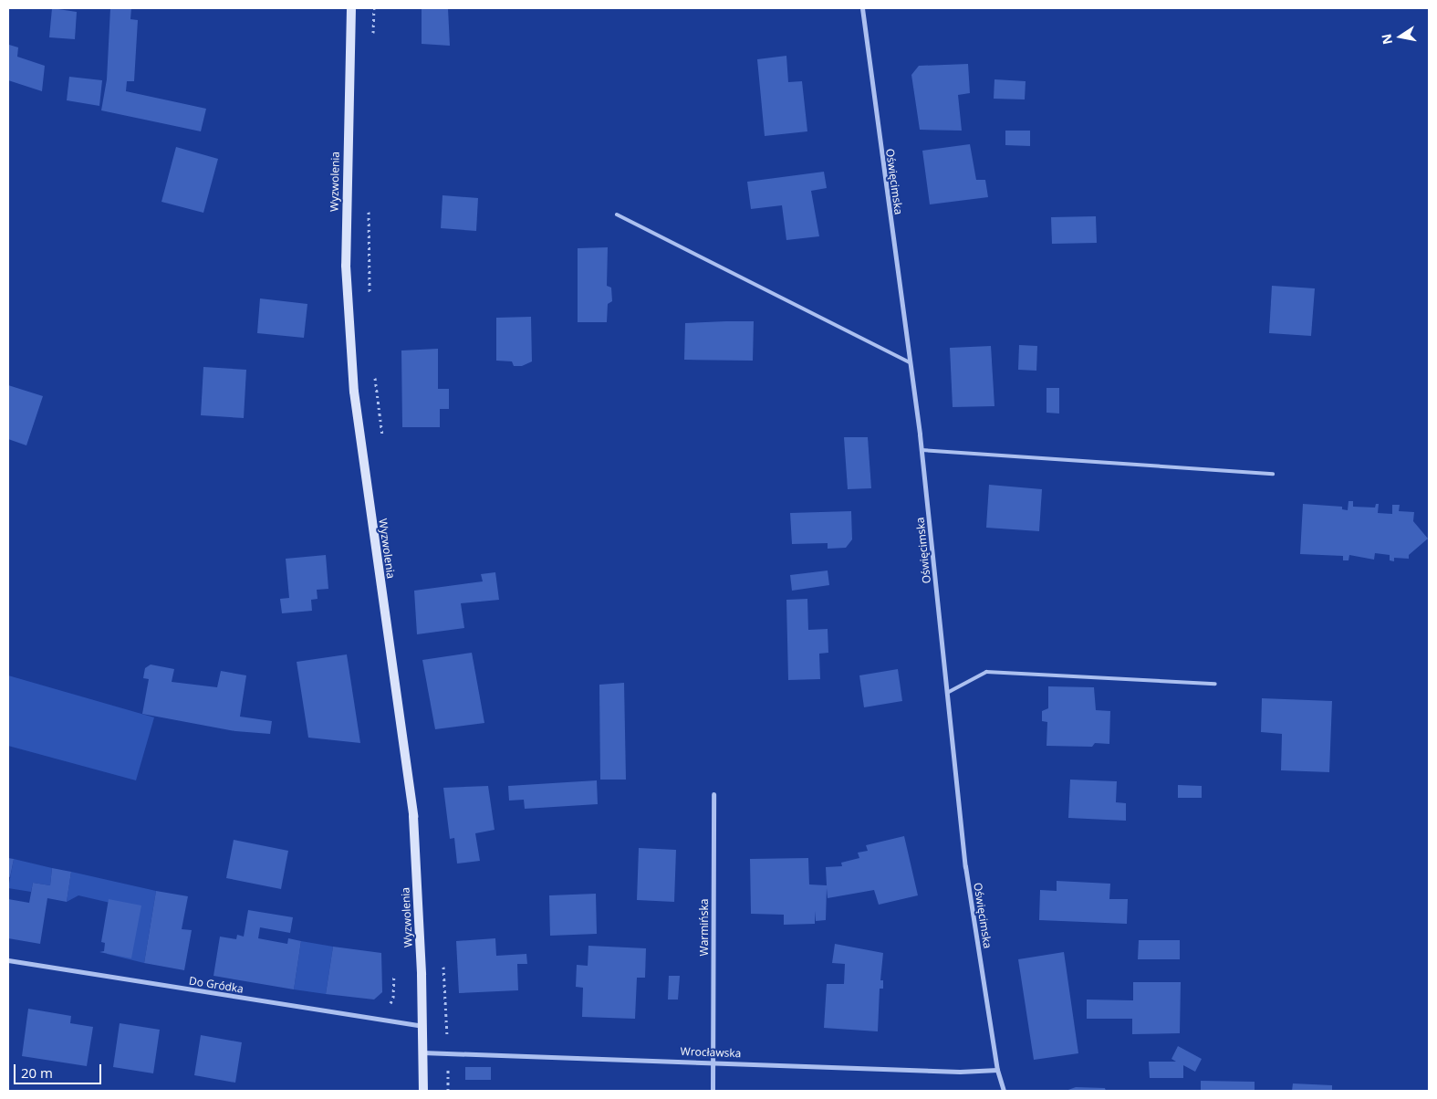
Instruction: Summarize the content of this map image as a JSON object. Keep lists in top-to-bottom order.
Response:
{
  "streets": {
    "street": [
      "Wyzwolenia",
      "Oświęcimska",
      "Warmińska",
      "Do Gródka",
      "Wrocławska"
    ]
  },
  "crossings": [
    ["Wyzwolenia", "Do Gródka"],
    ["Wyzwolenia", "Wrocławska"],
    ["Oświęcimska", "Wrocławska"],
    ["Warmińska", "Wrocławska"]
  ],
  "scale_bar": "20 m",
  "north": "left"
}
